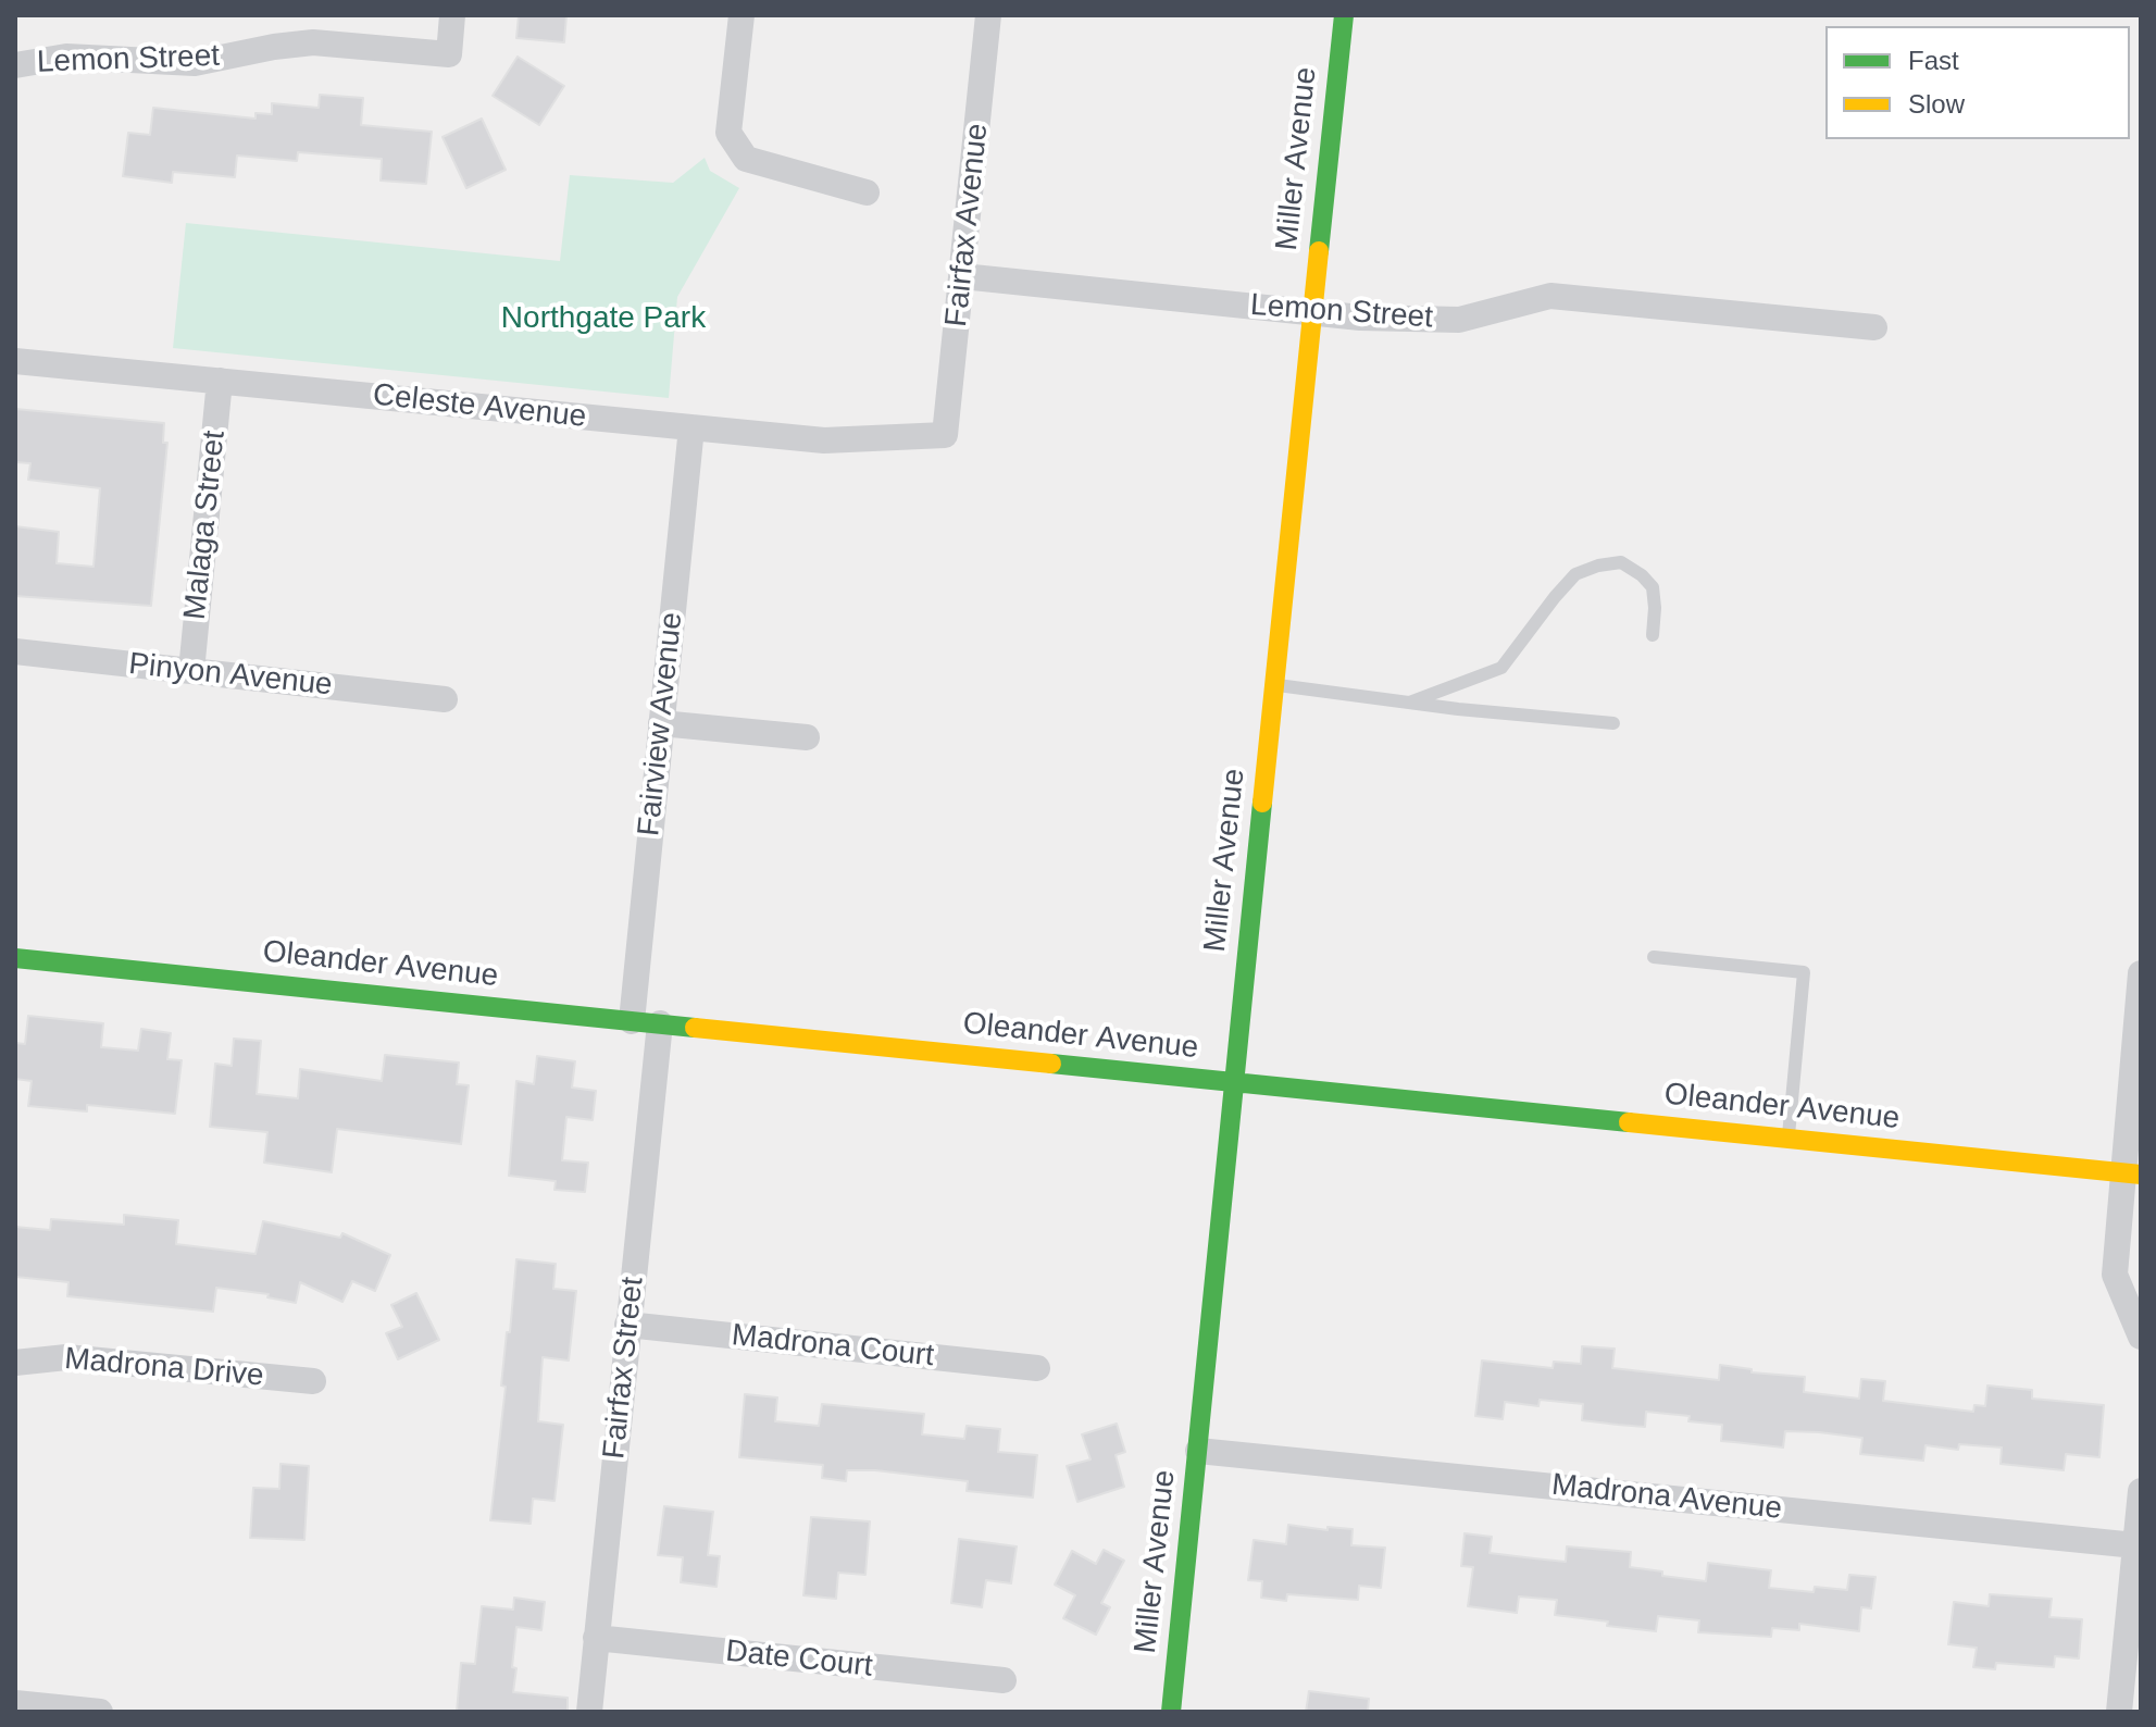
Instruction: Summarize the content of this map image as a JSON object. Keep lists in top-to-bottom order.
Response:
{
  "streets": {
    "street": [
      "Lemon Street",
      "Miller Avenue",
      "Fairfax Avenue",
      "Celeste Avenue",
      "Malaga Street",
      "Pinyon Avenue",
      "Fairview Avenue",
      "Oleander Avenue",
      "Madrona Court",
      "Madrona Drive",
      "Fairfax Street",
      "Madrona Avenue",
      "Date Court"
    ]
  },
  "crossings": [
    ["Lemon Street", "Miller Avenue"],
    ["Lemon Street", "Fairfax Avenue"],
    ["Miller Avenue", "Oleander Avenue"],
    ["Miller Avenue", "Madrona Avenue"],
    ["Fairfax Avenue", "Celeste Avenue"],
    ["Celeste Avenue", "Malaga Street"],
    ["Celeste Avenue", "Fairview Avenue"],
    ["Malaga Street", "Pinyon Avenue"],
    ["Fairview Avenue", "Oleander Avenue"],
    ["Oleander Avenue", "Fairfax Street"],
    ["Madrona Court", "Fairfax Street"],
    ["Fairfax Street", "Date Court"]
  ],
  "parks": ["Northgate Park"],
  "legend": ["Fast", "Slow"]
}
